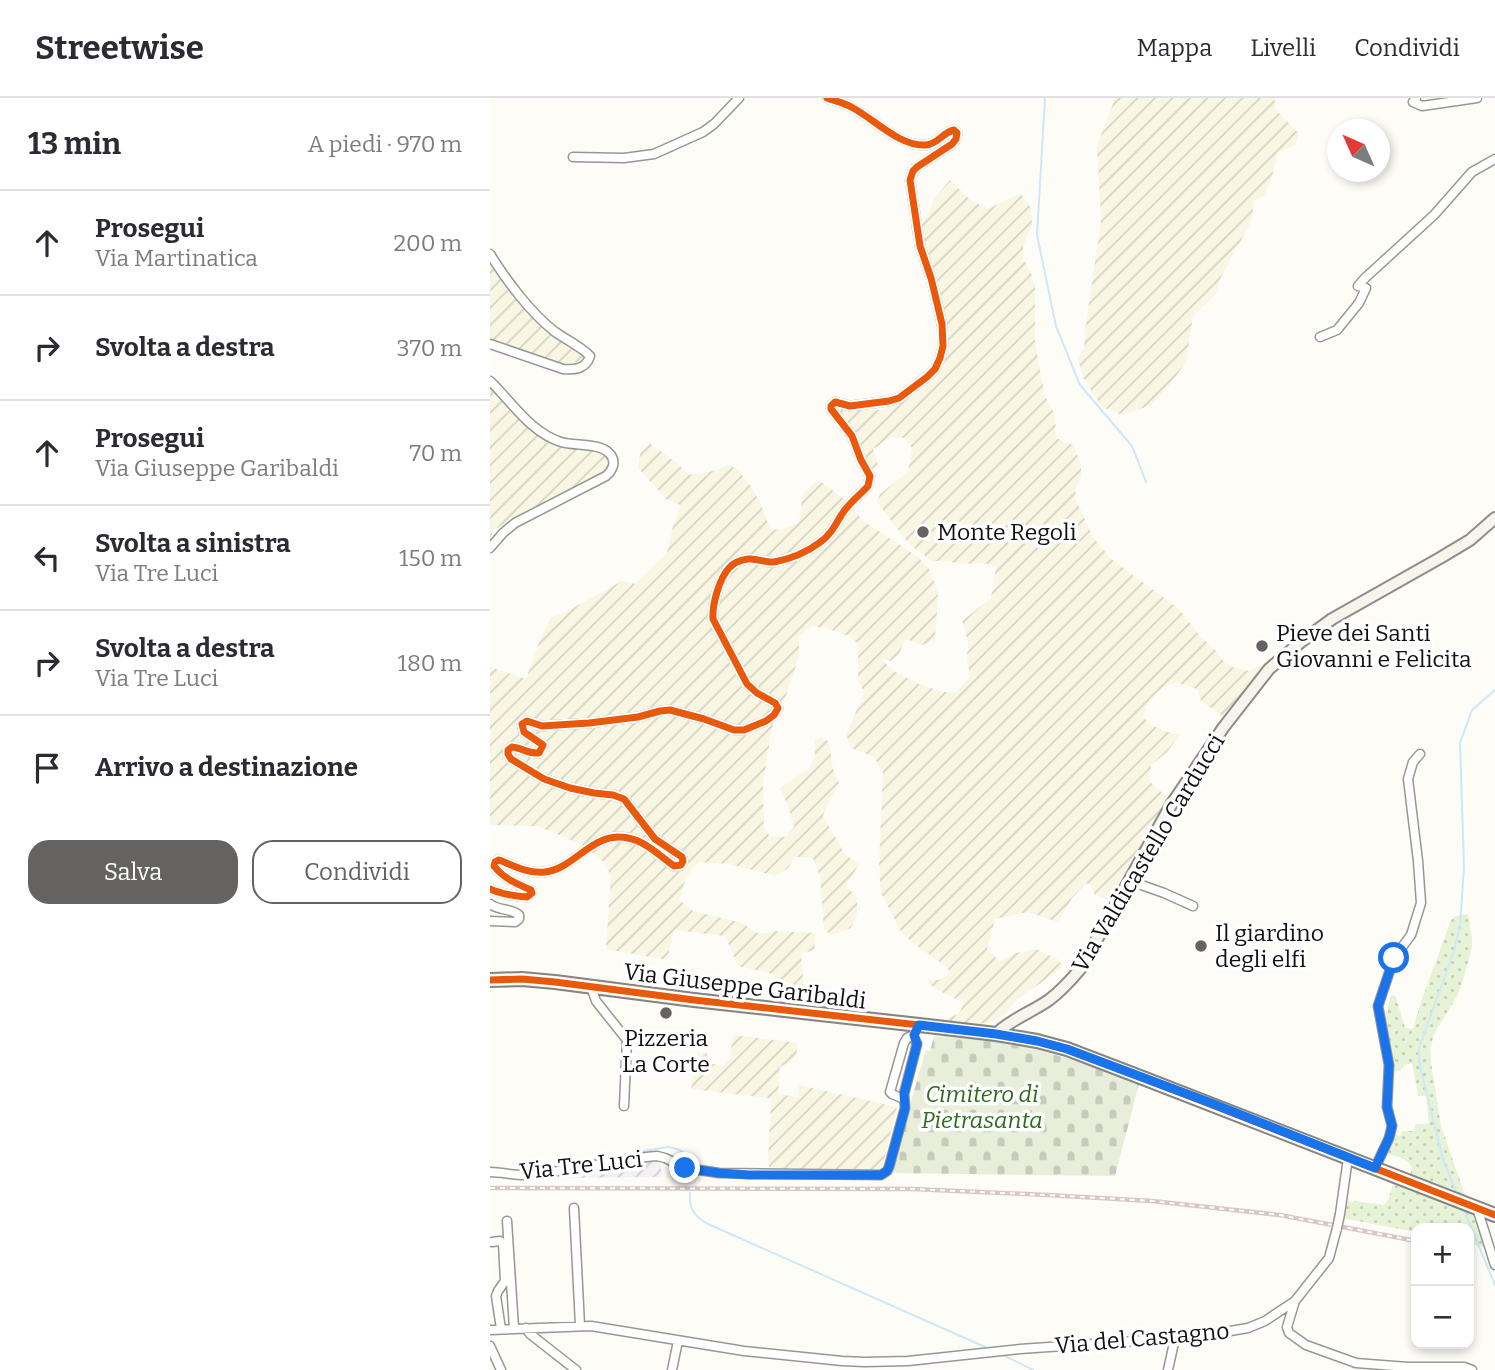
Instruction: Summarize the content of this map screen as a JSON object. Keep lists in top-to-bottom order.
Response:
{
  "streets": {
    "main road": ["Via Giuseppe Garibaldi"],
    "street": ["Via Valdicastello Carducci", "Via Tre Luci", "Via del Castagno"]
  },
  "crossings": [
    ["Via Valdicastello Carducci", "Via Giuseppe Garibaldi"],
    ["Via Giuseppe Garibaldi", "Via Tre Luci"],
    ["Via Giuseppe Garibaldi", "Via del Castagno"]
  ],
  "parks": ["Cimitero di Pietrasanta"],
  "places": [
    "Monte Regoli",
    "Pieve dei Santi Giovanni e Felicita",
    "Il giardino degli elfi",
    "Pizzeria La Corte"
  ],
  "north": "top left",
  "page": {
    "header": "Streetwise",
    "nav": ["Mappa", "Livelli", "Condividi"],
    "heading": ["13 min", "A piedi · 970 m"],
    "list": [
      ["Prosegui", "Via Martinatica", "200 m"],
      ["Svolta a destra", "370 m"],
      ["Prosegui", "Via Giuseppe Garibaldi", "70 m"],
      ["Svolta a sinistra", "Via Tre Luci", "150 m"],
      ["Svolta a destra", "Via Tre Luci", "180 m"],
      "Arrivo a destinazione"
    ],
    "buttons": ["Salva", "Condividi"],
    "map_buttons": ["+", "−"]
  }
}
